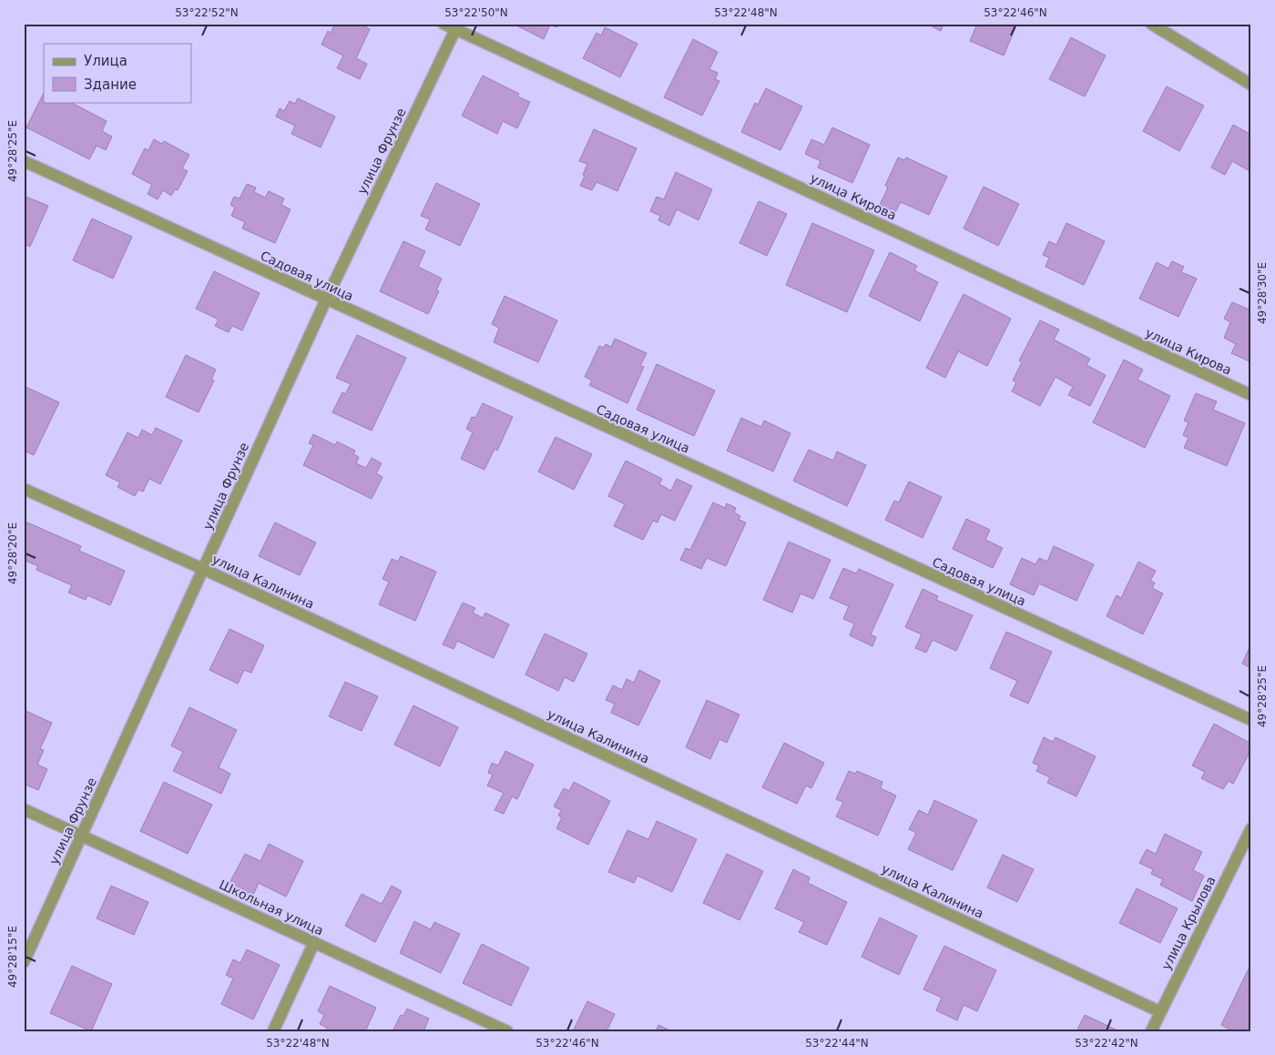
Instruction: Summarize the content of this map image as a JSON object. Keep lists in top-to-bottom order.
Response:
{
  "streets": {
    "street": [
      "улица Фрунзе",
      "улица Кирова",
      "Садовая улица",
      "улица Калинина",
      "Школьная улица",
      "улица Крылова"
    ]
  },
  "crossings": [
    ["улица Фрунзе", "улица Кирова"],
    ["улица Фрунзе", "Садовая улица"],
    ["улица Фрунзе", "улица Калинина"],
    ["улица Фрунзе", "Школьная улица"],
    ["улица Калинина", "улица Крылова"]
  ],
  "legend": ["Улица", "Здание"],
  "coordinates": [
    "53°22'52\"N",
    "53°22'50\"N",
    "53°22'48\"N",
    "53°22'46\"N",
    "49°28'25\"E",
    "49°28'30\"E",
    "49°28'20\"E",
    "49°28'15\"E",
    "53°22'44\"N",
    "53°22'42\"N"
  ]
}
